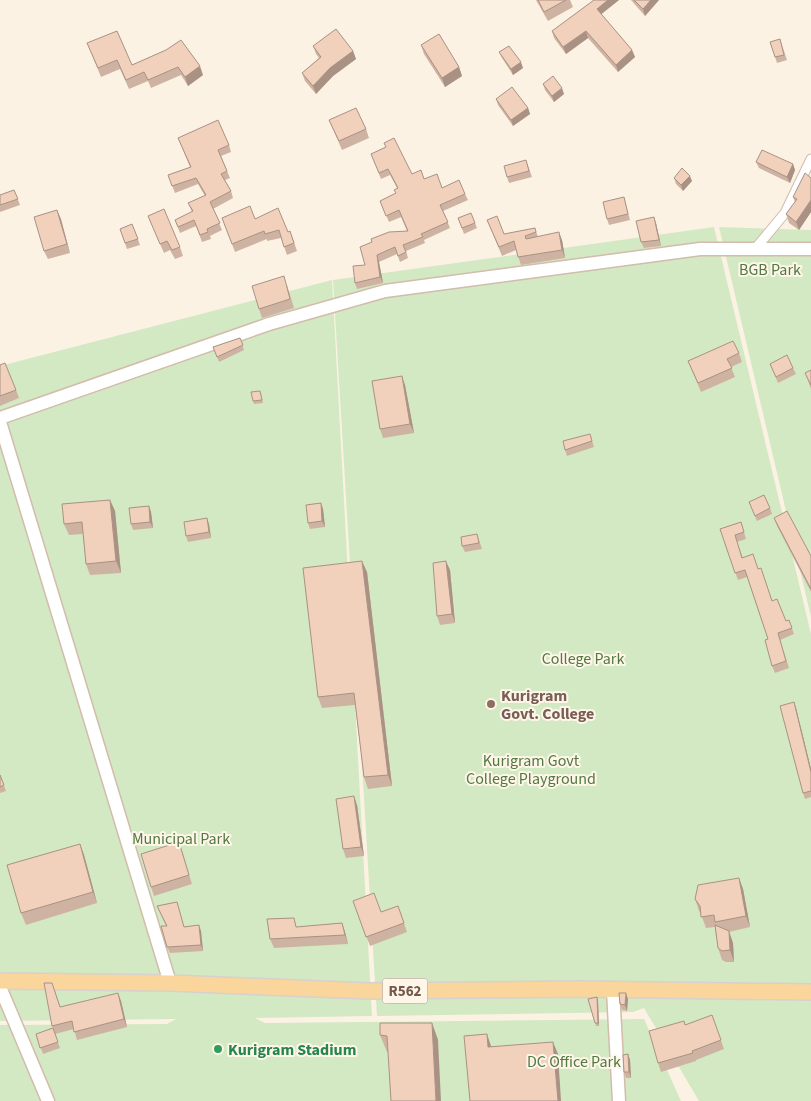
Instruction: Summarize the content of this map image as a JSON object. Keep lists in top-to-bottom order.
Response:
{
  "streets": {
    "main road": ["R562"]
  },
  "parks": [
    "BGB Park",
    "College Park",
    "Kurigram Govt College Playground",
    "Municipal Park",
    "DC Office Park"
  ],
  "places": ["Kurigram Govt. College", "Kurigram Stadium"]
}
